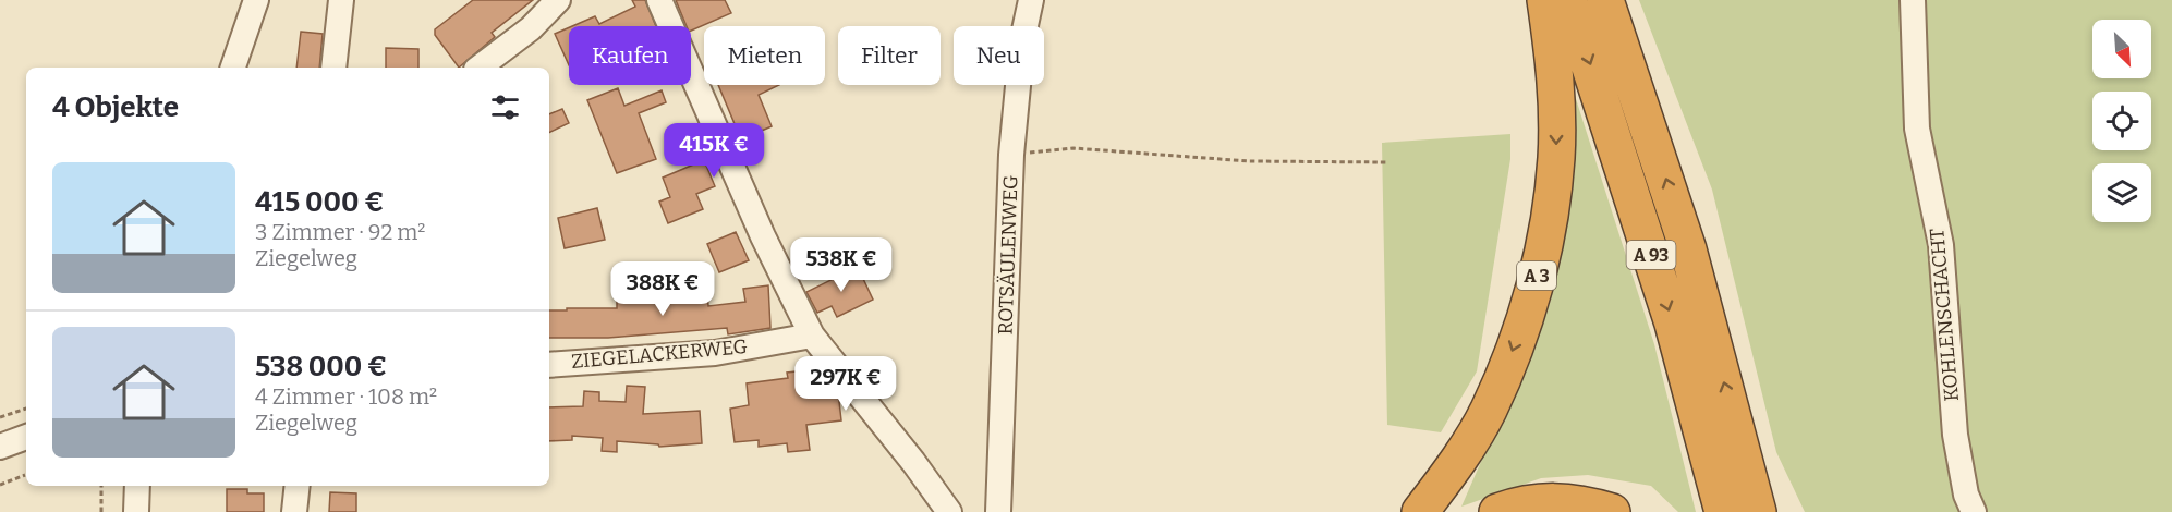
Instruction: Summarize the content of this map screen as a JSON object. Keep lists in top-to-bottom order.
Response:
{
  "streets": {
    "highway": ["A 93", "A 3"],
    "street": ["ROTSÄULENWEG", "KOHLENSCHACHT", "ZIEGELACKERWEG"]
  },
  "north": "bottom right",
  "page": {
    "chip": [
      "Kaufen",
      "Mieten",
      "Filter",
      "Neu"
    ],
    "heading": "4 Objekte",
    "price": [
      "415K €",
      "538K €",
      "388K €",
      "297K €"
    ],
    "list": [
      {
        "name": "415 000 €",
        "note": "3 Zimmer · 92 m² · Ziegelweg"
      },
      {
        "name": "538 000 €",
        "note": "4 Zimmer · 108 m² · Ziegelweg"
      }
    ]
  }
}
